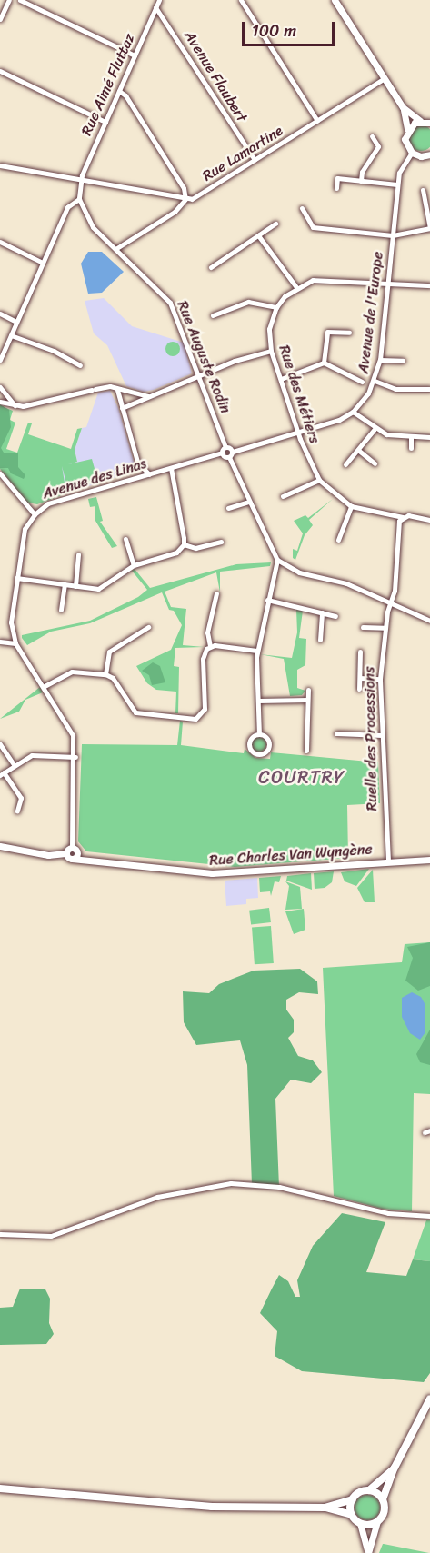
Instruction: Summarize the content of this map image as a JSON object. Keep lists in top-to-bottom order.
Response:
{
  "streets": {
    "street": [
      "Avenue Flaubert",
      "Rue Aimé Fluttaz",
      "Rue Lamartine",
      "Avenue de l'Europe",
      "Rue Auguste Rodin",
      "Rue des Métiers",
      "Avenue des Linas",
      "Ruelle des Processions",
      "Rue Charles Van Wyngène"
    ]
  },
  "crossings": [
    ["Avenue Flaubert", "Rue Aimé Fluttaz"],
    ["Avenue Flaubert", "Rue Lamartine"],
    ["Rue Lamartine", "Rue Auguste Rodin"],
    ["Rue des Métiers", "Ruelle des Processions"],
    ["Avenue des Linas", "Rue Charles Van Wyngène"],
    ["Ruelle des Processions", "Rue Charles Van Wyngène"]
  ],
  "districts": ["COURTRY"],
  "scale_bar": "100 m"
}
